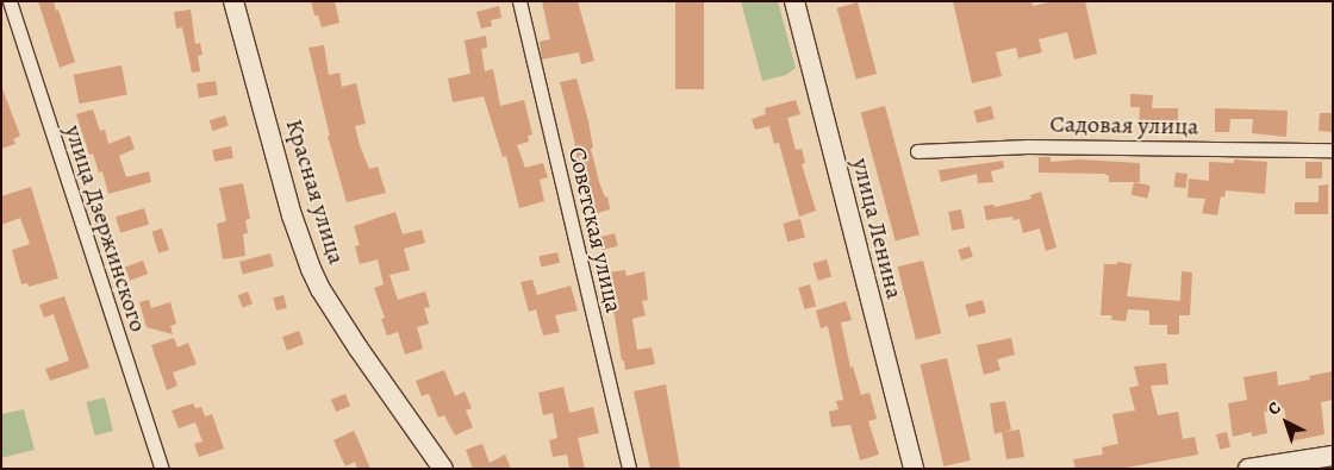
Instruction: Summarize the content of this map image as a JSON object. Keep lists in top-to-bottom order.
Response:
{
  "streets": {
    "street": [
      "Садовая улица",
      "Красная улица",
      "улица Дзержинского",
      "улица Ленина",
      "Советская улица"
    ]
  },
  "north": "top left"
}
